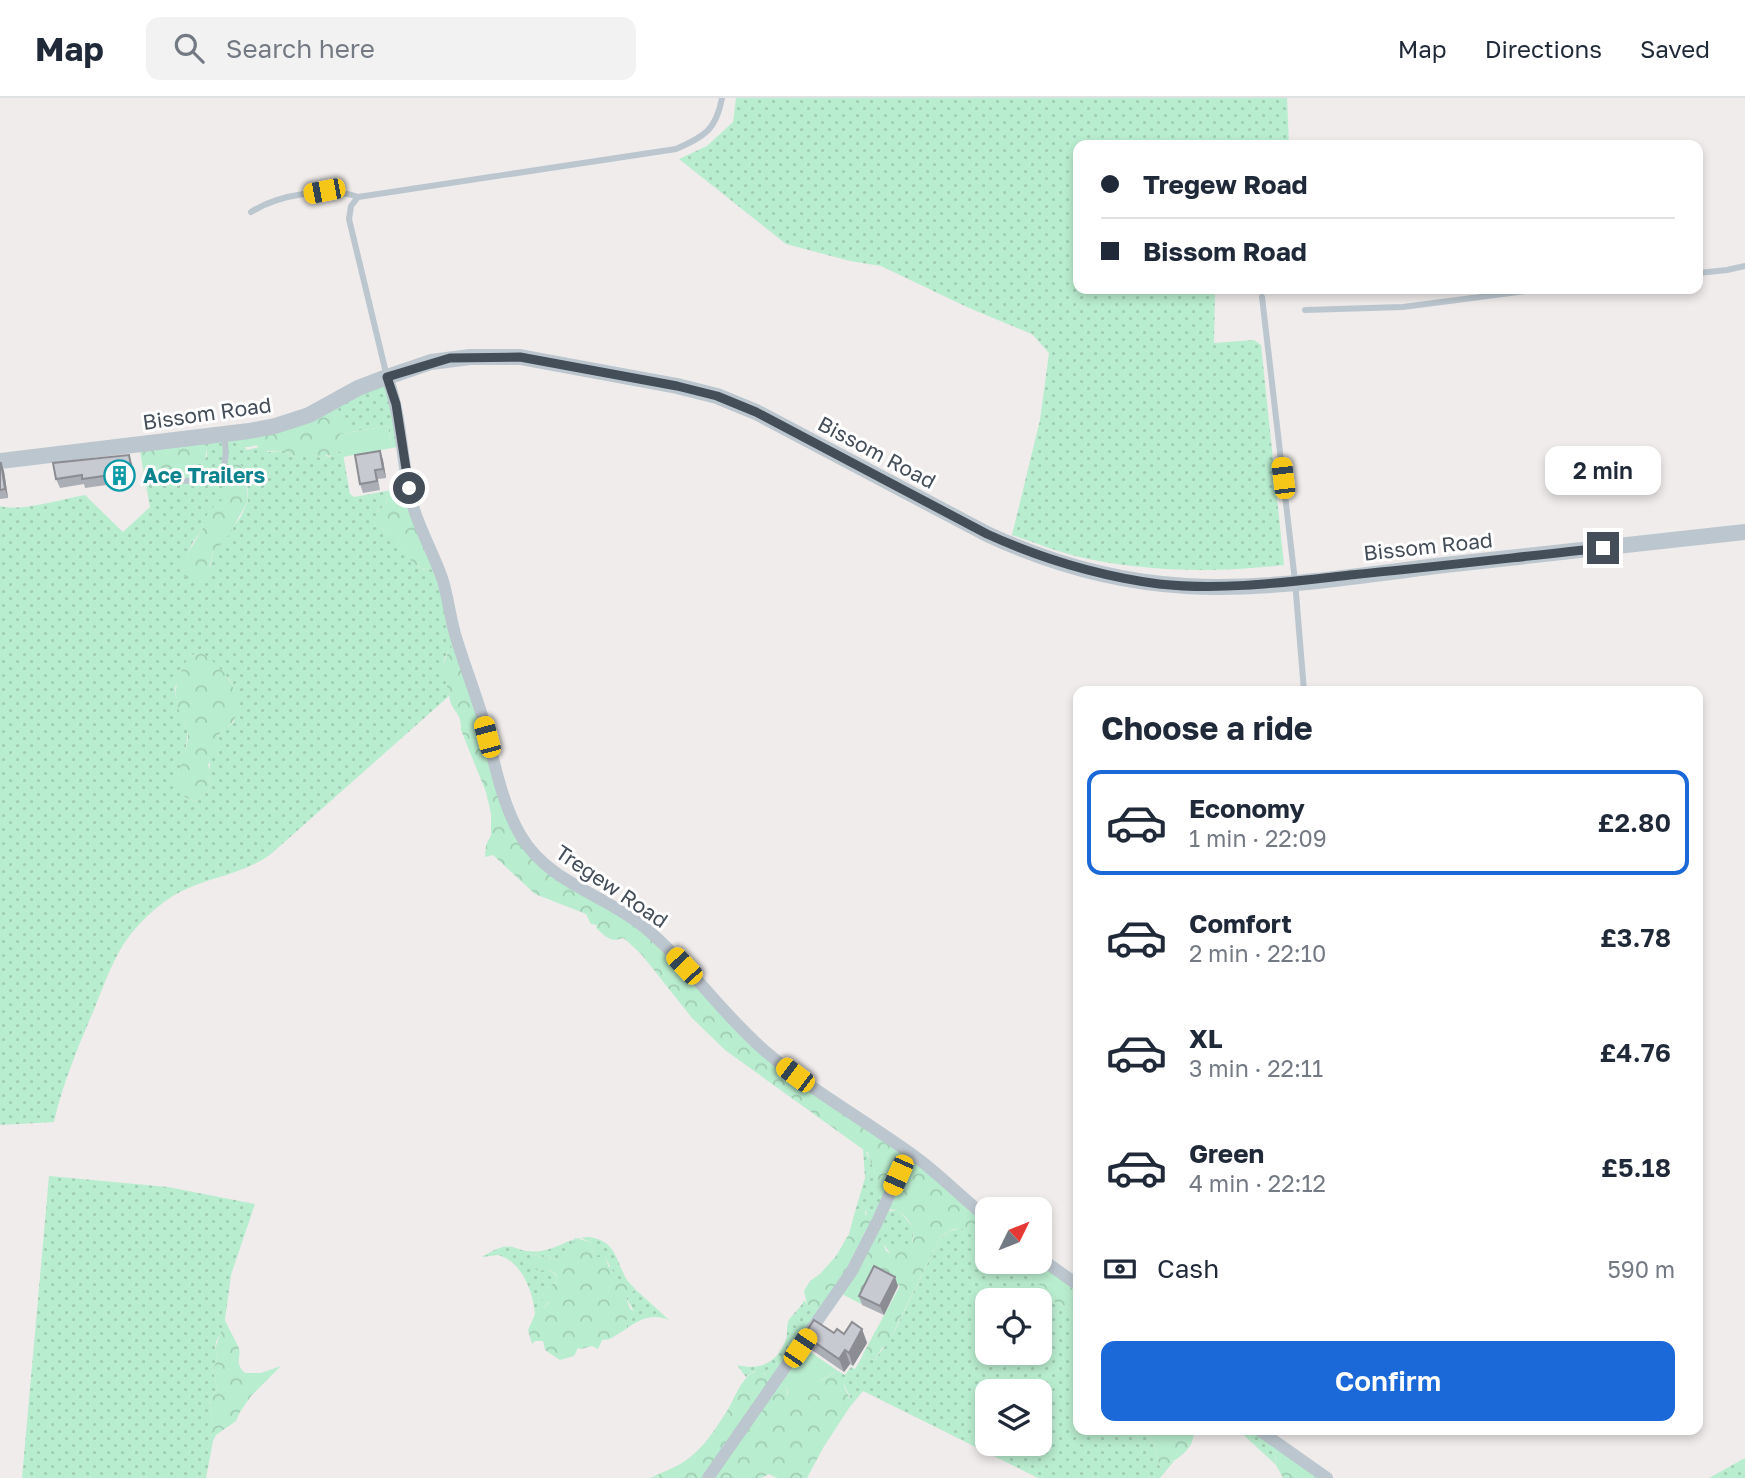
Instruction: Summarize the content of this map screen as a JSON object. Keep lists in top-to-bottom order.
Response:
{
  "streets": {
    "street": ["Bissom Road", "Tregew Road"]
  },
  "crossings": [
    ["Bissom Road", "Tregew Road"]
  ],
  "places": {
    "building": ["Ace Trailers"]
  },
  "north": "top right",
  "page": {
    "header": "Map",
    "search": "Search here",
    "nav": ["Map", "Directions", "Saved"],
    "banner": ["Tregew Road", "Bissom Road"],
    "bubble": "2 min",
    "heading": "Choose a ride",
    "list": [
      {
        "name": "Economy",
        "note": "1 min · 22:09",
        "value": "£2.80"
      },
      {
        "name": "Comfort",
        "note": "2 min · 22:10",
        "value": "£3.78"
      },
      {
        "name": "XL",
        "note": "3 min · 22:11",
        "value": "£4.76"
      },
      {
        "name": "Green",
        "note": "4 min · 22:12",
        "value": "£5.18"
      }
    ],
    "pay": ["Cash", "590 m"],
    "buttons": "Confirm"
  }
}
